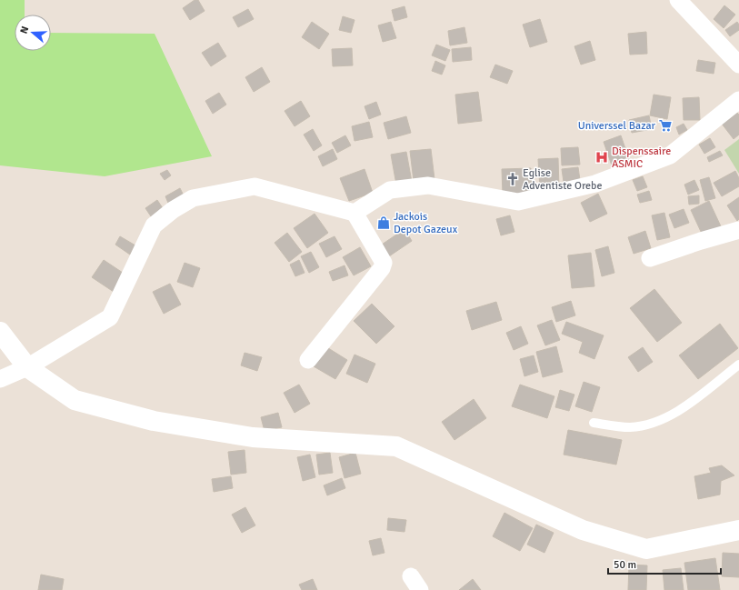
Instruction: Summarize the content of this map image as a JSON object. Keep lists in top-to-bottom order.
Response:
{
  "places": {
    "supermarket": ["Universsel Bazar"],
    "hospital": ["Dispenssaire ASMIC"],
    "church": ["Eglise Adventiste Orebe"],
    "shop": ["Jackois Depot Gazeux"]
  },
  "scale_bar": "50 m",
  "north": "left"
}
